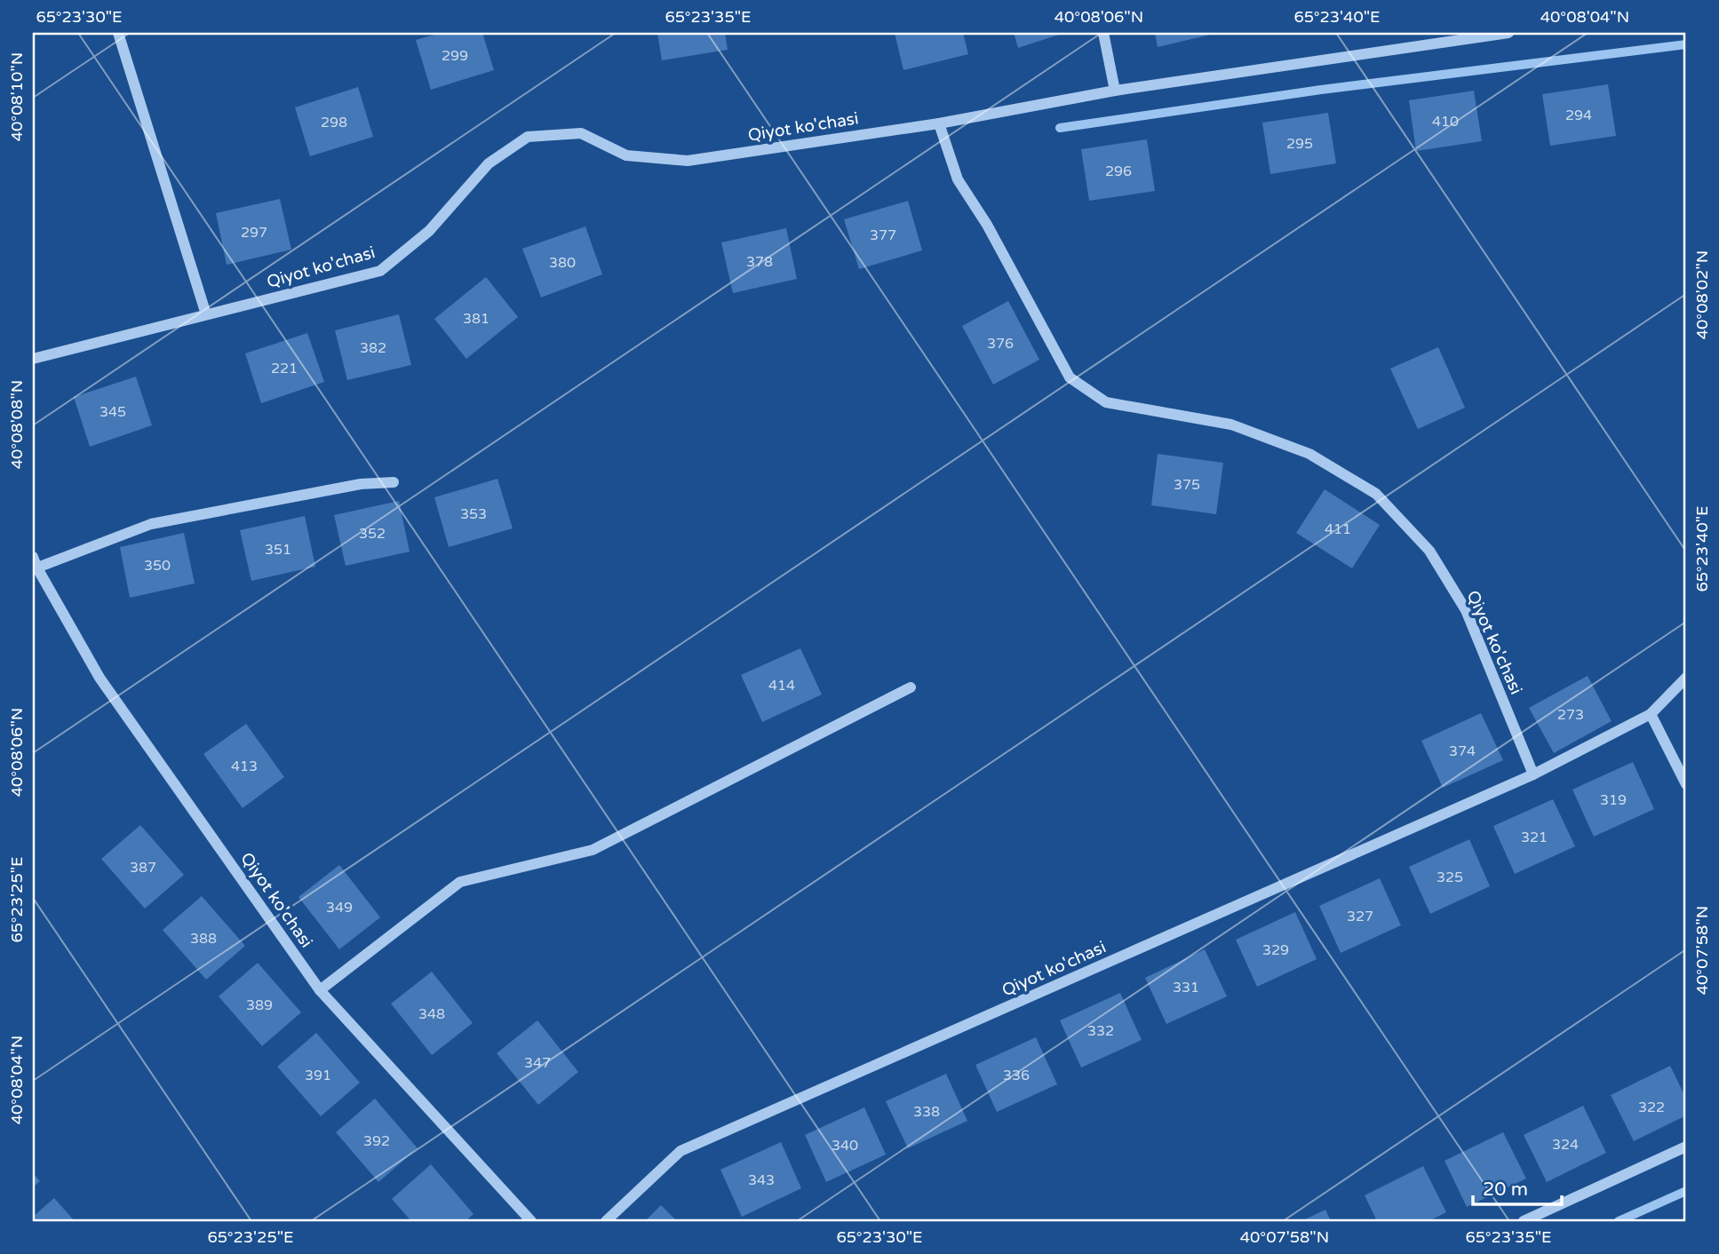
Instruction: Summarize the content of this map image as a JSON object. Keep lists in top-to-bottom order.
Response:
{
  "streets": {
    "street": ["Qiyot ko'chasi"]
  },
  "house_numbers": [
    "299",
    "294",
    "410",
    "298",
    "295",
    "296",
    "297",
    "377",
    "378",
    "380",
    "381",
    "376",
    "382",
    "221",
    "345",
    "375",
    "353",
    "411",
    "352",
    "351",
    "350",
    "414",
    "273",
    "374",
    "413",
    "319",
    "321",
    "387",
    "325",
    "349",
    "327",
    "388",
    "329",
    "331",
    "389",
    "348",
    "332",
    "347",
    "391",
    "336",
    "322",
    "338",
    "392",
    "324",
    "340",
    "343"
  ],
  "scale_bar": "20 m",
  "coordinates": [
    "65°23'30\"E",
    "65°23'35\"E",
    "40°08'06\"N",
    "65°23'40\"E",
    "40°08'04\"N",
    "40°08'10\"N",
    "40°08'02\"N",
    "40°08'08\"N",
    "65°23'25\"E",
    "40°07'58\"N"
  ]
}
